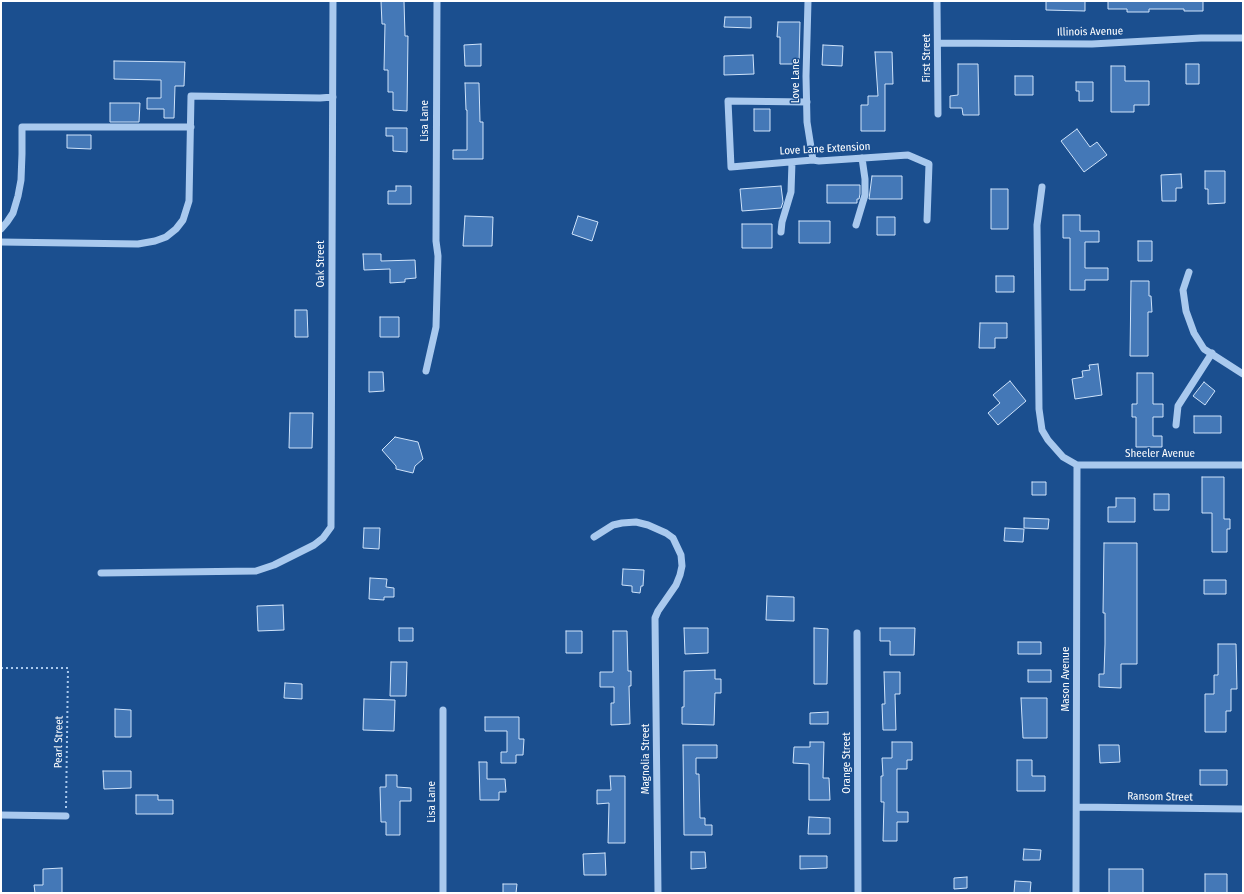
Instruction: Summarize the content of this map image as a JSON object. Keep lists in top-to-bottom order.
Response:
{
  "streets": {
    "street": [
      "Illinois Avenue",
      "First Street",
      "Love Lane",
      "Lisa Lane",
      "Love Lane Extension",
      "Oak Street",
      "Sheeler Avenue",
      "Mason Avenue",
      "Magnolia Street",
      "Orange Street",
      "Ransom Street"
    ],
    "path": ["Pearl Street"]
  },
  "crossings": [
    ["Illinois Avenue", "First Street"],
    ["Love Lane", "Love Lane Extension"],
    ["Sheeler Avenue", "Mason Avenue"],
    ["Mason Avenue", "Ransom Street"]
  ]
}
